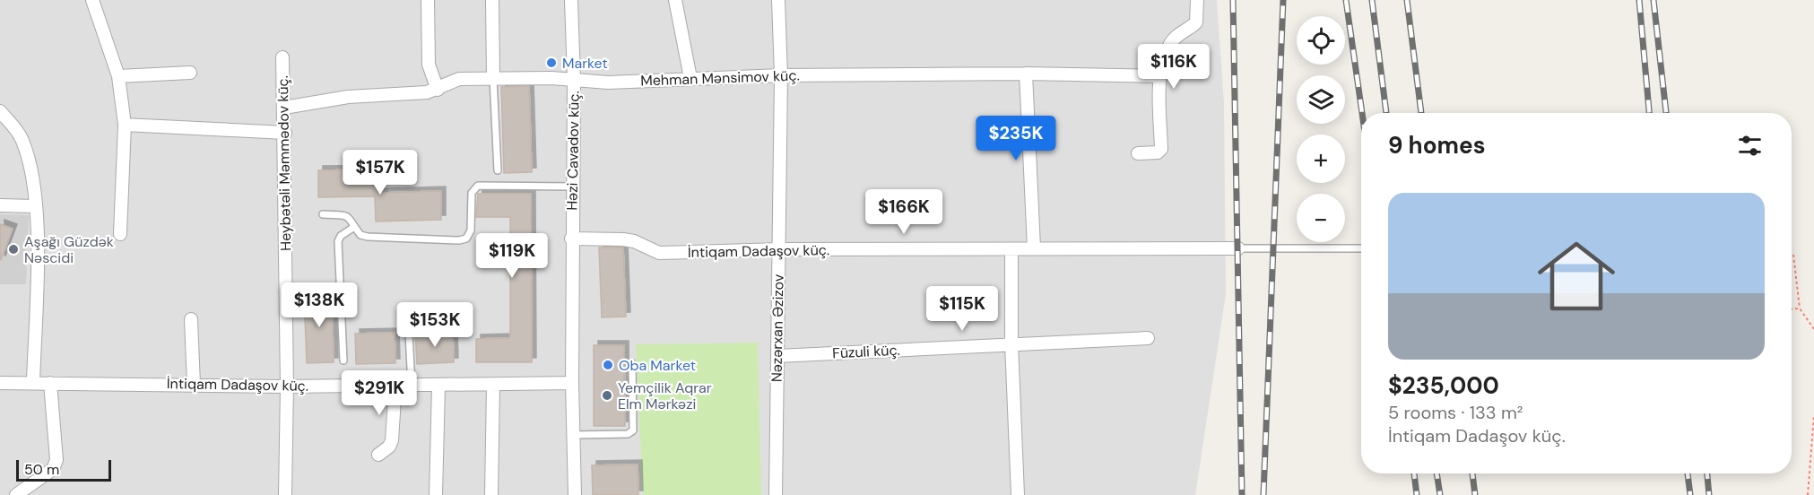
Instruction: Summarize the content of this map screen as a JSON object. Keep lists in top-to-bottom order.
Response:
{
  "streets": {
    "street": [
      "Mehman Mənsimov küç.",
      "Həzi Cavadov küç.",
      "Heybətəli Məmmədov küç.",
      "İntiqam Dadaşov küç.",
      "Nəzərxan Əzizov",
      "Füzuli küç."
    ]
  },
  "crossings": [
    ["Mehman Mənsimov küç.", "Həzi Cavadov küç."],
    ["Mehman Mənsimov küç.", "Heybətəli Məmmədov küç."],
    ["Mehman Mənsimov küç.", "Nəzərxan Əzizov"],
    ["Həzi Cavadov küç.", "İntiqam Dadaşov küç."],
    ["Heybətəli Məmmədov küç.", "İntiqam Dadaşov küç."],
    ["İntiqam Dadaşov küç.", "Nəzərxan Əzizov"],
    ["Nəzərxan Əzizov", "Füzuli küç."]
  ],
  "places": [
    "Market",
    "Aşağı Güzdək Nəscidi",
    "Oba Market",
    "Yemçilik Aqrar Elm Mərkəzi"
  ],
  "scale_bar": "50 m",
  "page": {
    "map_buttons": ["+", "−"],
    "price": [
      "$116K",
      "$235K",
      "$157K",
      "$166K",
      "$119K",
      "$138K",
      "$115K",
      "$153K",
      "$291K"
    ],
    "heading": "9 homes",
    "list": [
      {
        "name": "$235,000",
        "note": "5 rooms · 133 m² · İntiqam Dadaşov küç."
      }
    ],
    "scale": "50 m"
  }
}
